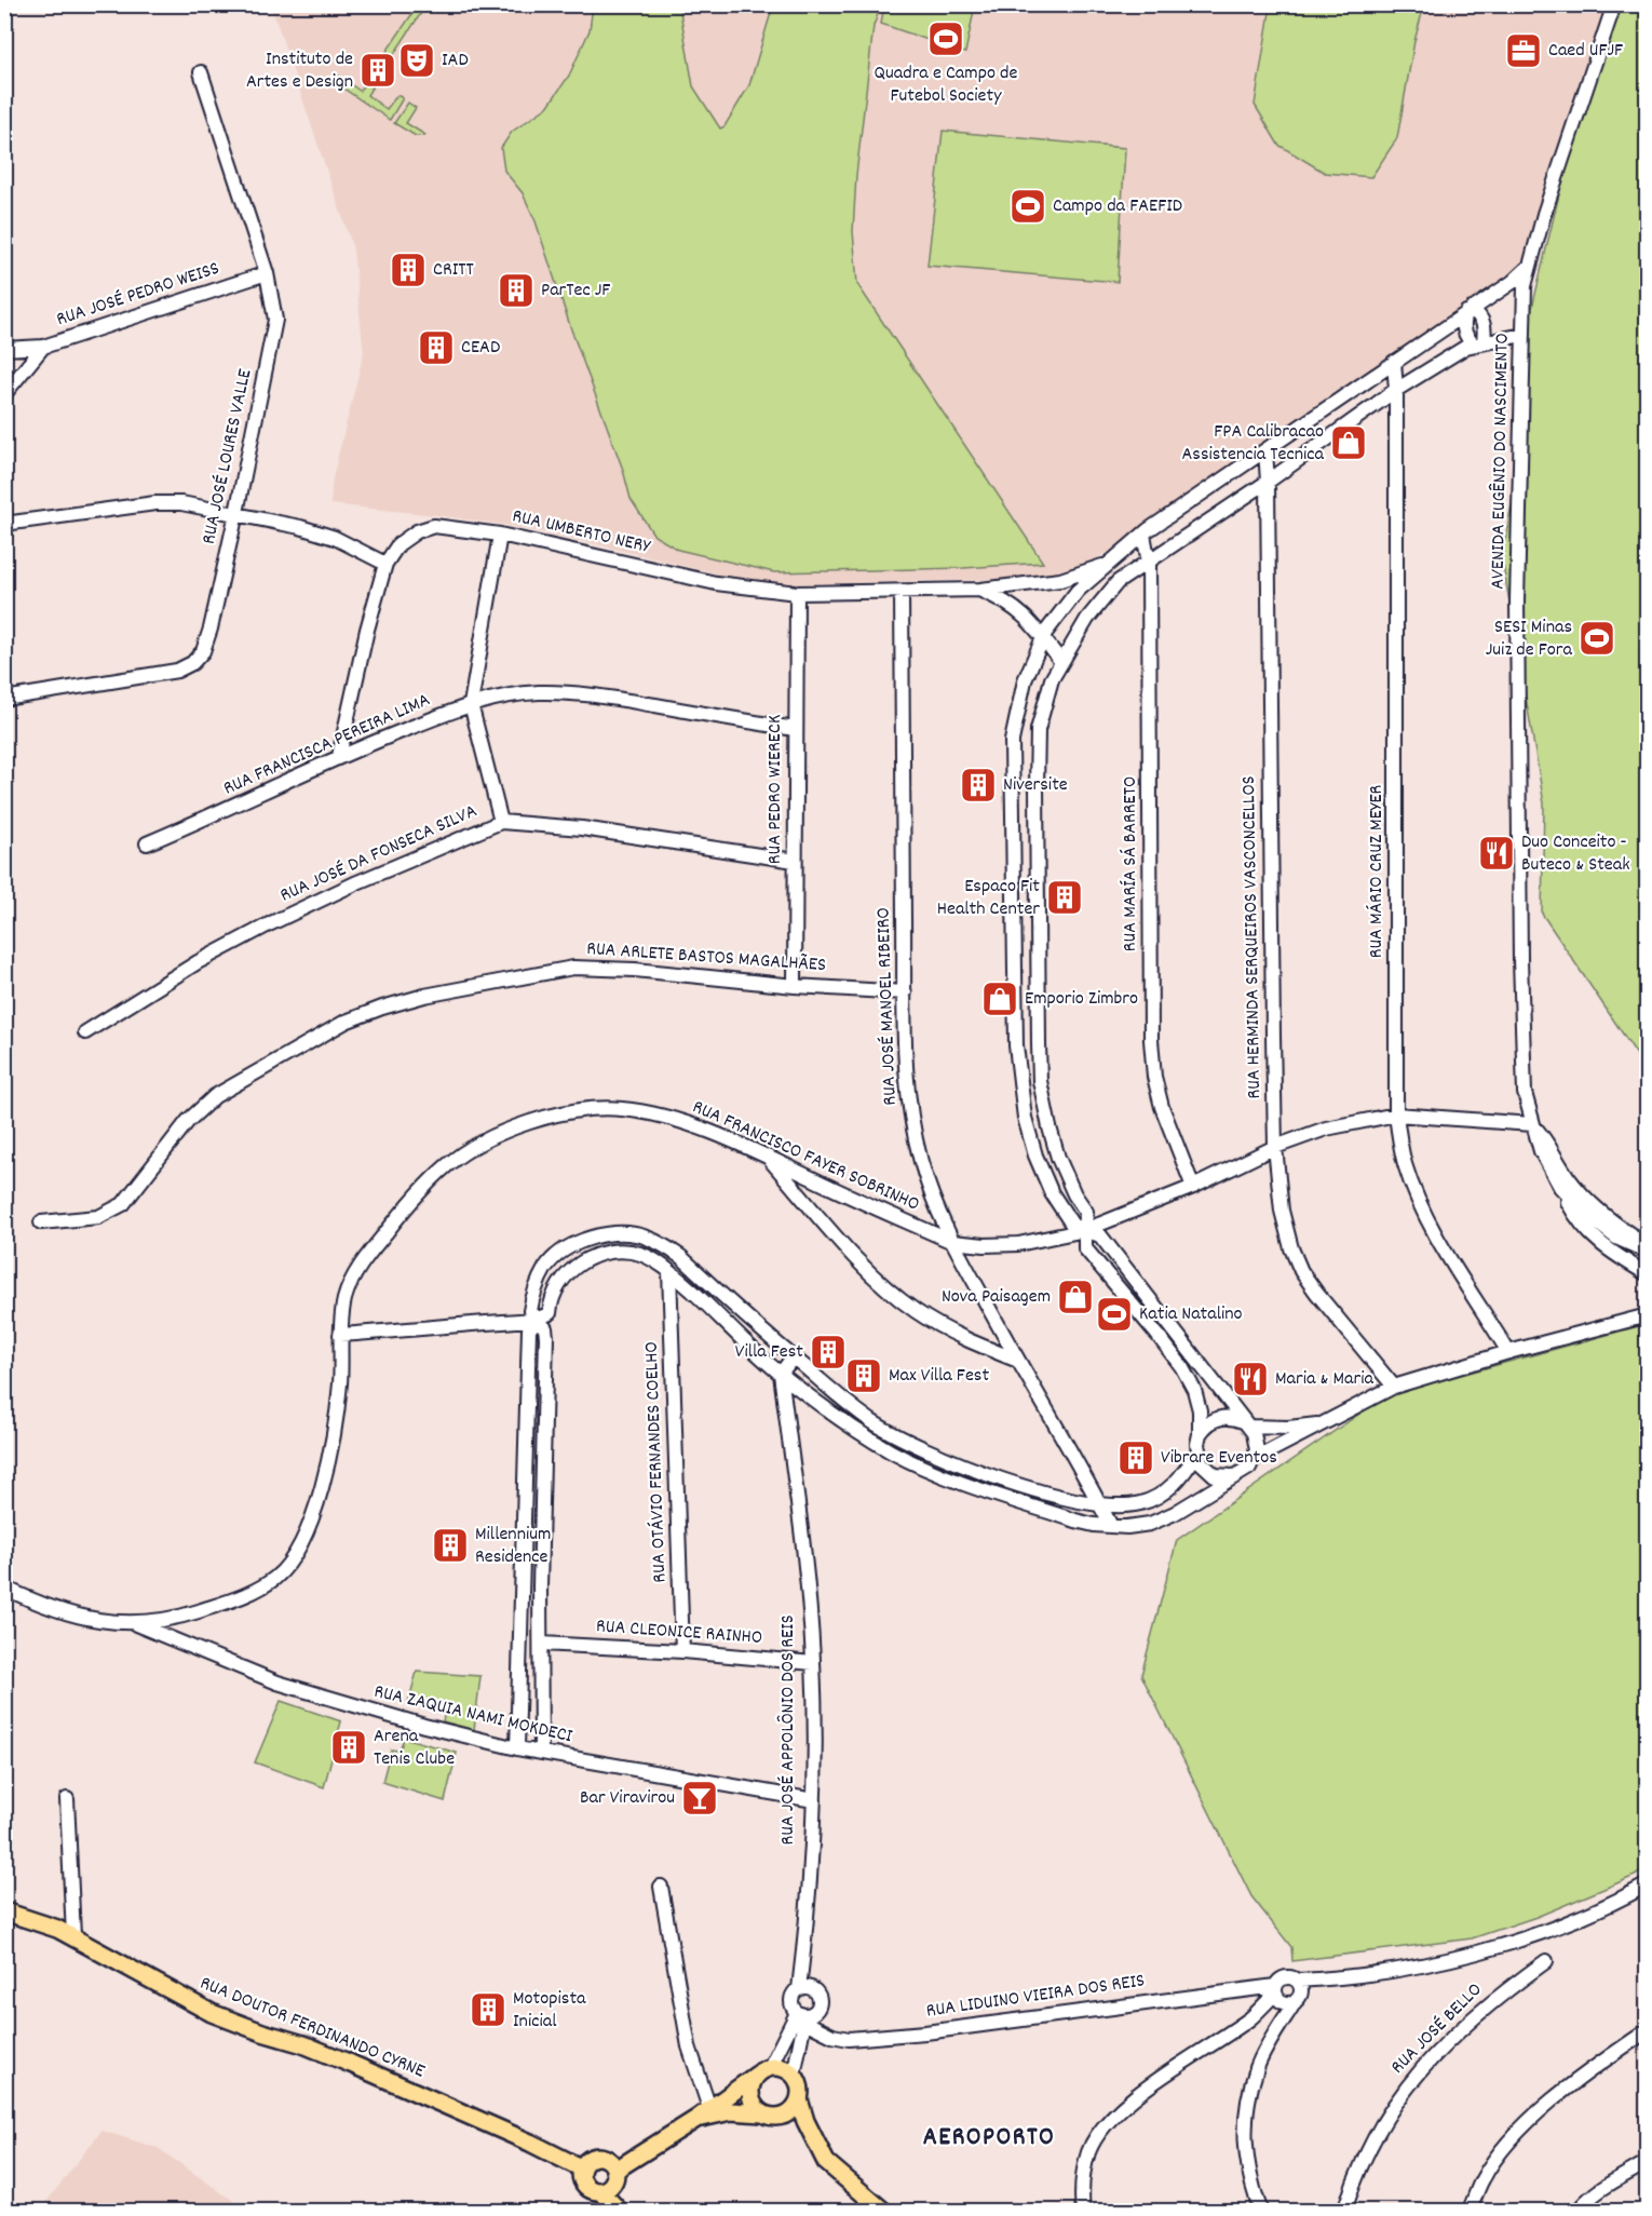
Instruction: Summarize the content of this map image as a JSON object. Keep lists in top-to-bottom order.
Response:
{
  "streets": {
    "main road": ["RUA DOUTOR FERDINANDO CYRNE"],
    "street": [
      "RUA JOSÉ PEDRO WEISS",
      "RUA JOSÉ LOURES VALLE",
      "AVENIDA EUGÊNIO DO NASCIMENTO",
      "RUA UMBERTO NERY",
      "RUA FRANCISCA PEREIRA LIMA",
      "RUA PEDRO WIERECK",
      "RUA JOSÉ DA FONSECA SILVA",
      "RUA MARÍA SÁ BARRETO",
      "RUA MÁRIO CRUZ MEYER",
      "RUA HERMINDA SERQUEIROS VASCONCELLOS",
      "RUA ARLETE BASTOS MAGALHÃES",
      "RUA JOSÉ MANOEL RIBEIRO",
      "RUA FRANCISCO FAYER SOBRINHO",
      "RUA OTÁVIO FERNANDES COELHO",
      "RUA CLEONICE RAINHO",
      "RUA ZAQUIA NAMI MOKDECI",
      "RUA JOSÉ APPOLÔNIO DOS REIS",
      "RUA LIDUINO VIEIRA DOS REIS",
      "RUA JOSÉ BELLO"
    ]
  },
  "crossings": [
    ["RUA JOSÉ PEDRO WEISS", "RUA JOSÉ LOURES VALLE"],
    ["AVENIDA EUGÊNIO DO NASCIMENTO", "RUA FRANCISCO FAYER SOBRINHO"],
    ["RUA UMBERTO NERY", "RUA FRANCISCA PEREIRA LIMA"],
    ["RUA UMBERTO NERY", "RUA PEDRO WIERECK"],
    ["RUA UMBERTO NERY", "RUA JOSÉ MANOEL RIBEIRO"],
    ["RUA FRANCISCA PEREIRA LIMA", "RUA PEDRO WIERECK"],
    ["RUA PEDRO WIERECK", "RUA JOSÉ DA FONSECA SILVA"],
    ["RUA PEDRO WIERECK", "RUA ARLETE BASTOS MAGALHÃES"],
    ["RUA MARÍA SÁ BARRETO", "RUA FRANCISCO FAYER SOBRINHO"],
    ["RUA MÁRIO CRUZ MEYER", "RUA FRANCISCO FAYER SOBRINHO"],
    ["RUA HERMINDA SERQUEIROS VASCONCELLOS", "RUA FRANCISCO FAYER SOBRINHO"],
    ["RUA ARLETE BASTOS MAGALHÃES", "RUA JOSÉ MANOEL RIBEIRO"],
    ["RUA JOSÉ MANOEL RIBEIRO", "RUA FRANCISCO FAYER SOBRINHO"],
    ["RUA FRANCISCO FAYER SOBRINHO", "RUA ZAQUIA NAMI MOKDECI"],
    ["RUA OTÁVIO FERNANDES COELHO", "RUA CLEONICE RAINHO"],
    ["RUA CLEONICE RAINHO", "RUA JOSÉ APPOLÔNIO DOS REIS"],
    ["RUA ZAQUIA NAMI MOKDECI", "RUA JOSÉ APPOLÔNIO DOS REIS"],
    ["RUA JOSÉ APPOLÔNIO DOS REIS", "RUA LIDUINO VIEIRA DOS REIS"]
  ],
  "districts": ["AEROPORTO"],
  "places": {
    "sports": [
      "Quadra e Campo de Futebol Society",
      "Campo da FAEFID",
      "SESI Minas Juiz de Fora",
      "Katia Natalino"
    ],
    "office": ["Caed UFJF"],
    "theatre": ["IAD"],
    "building": [
      "Instituto de Artes e Design",
      "CRITT",
      "ParTec JF",
      "CEAD",
      "Niversite",
      "Espaco Fit Health Center",
      "Villa Fest",
      "Max Villa Fest",
      "Vibrare Eventos",
      "Millennium Residence",
      "Arena Tenis Clube",
      "Motopista Inicial"
    ],
    "shop": ["FPA Calibracao Assistencia Tecnica", "Emporio Zimbro", "Nova Paisagem"],
    "restaurant": ["Duo Conceito - Buteco & Steak", "Maria & Maria"],
    "bar": ["Bar Viravirou"]
  }
}
